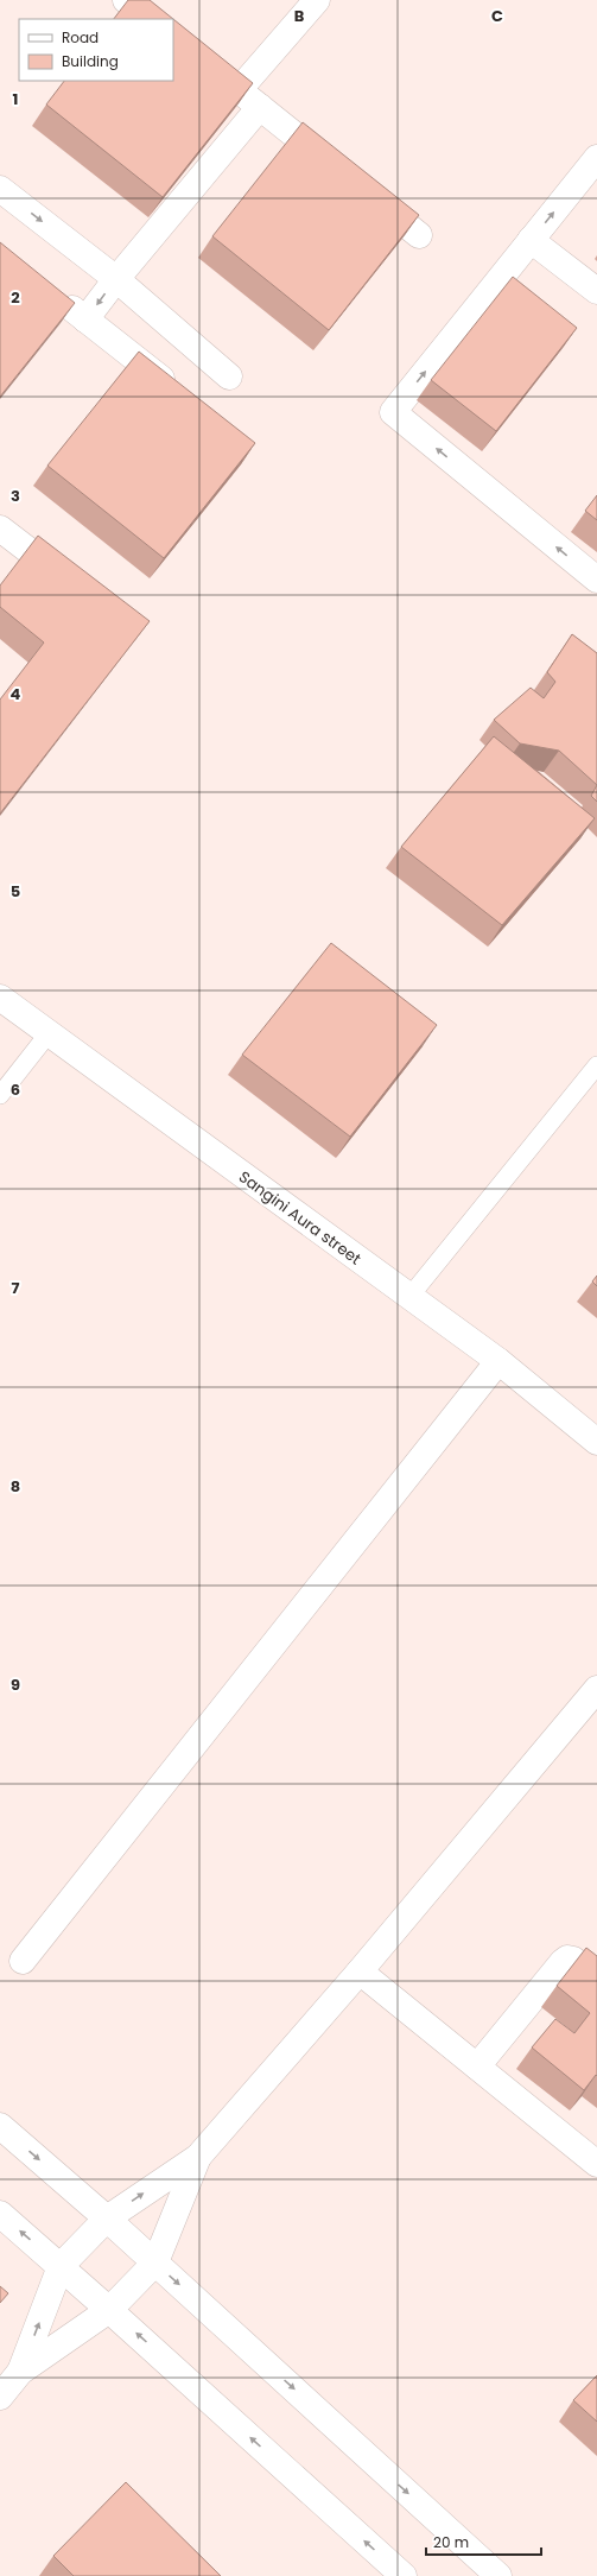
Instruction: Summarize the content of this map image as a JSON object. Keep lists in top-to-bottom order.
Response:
{
  "streets": {
    "street": ["Sangini Aura street"]
  },
  "legend": ["Road", "Building"],
  "scale_bar": "20 m",
  "grid": {
    "columns": ["B", "C"],
    "rows": [
      "1",
      "2",
      "3",
      "4",
      "5",
      "6",
      "7",
      "8",
      "9"
    ]
  }
}
